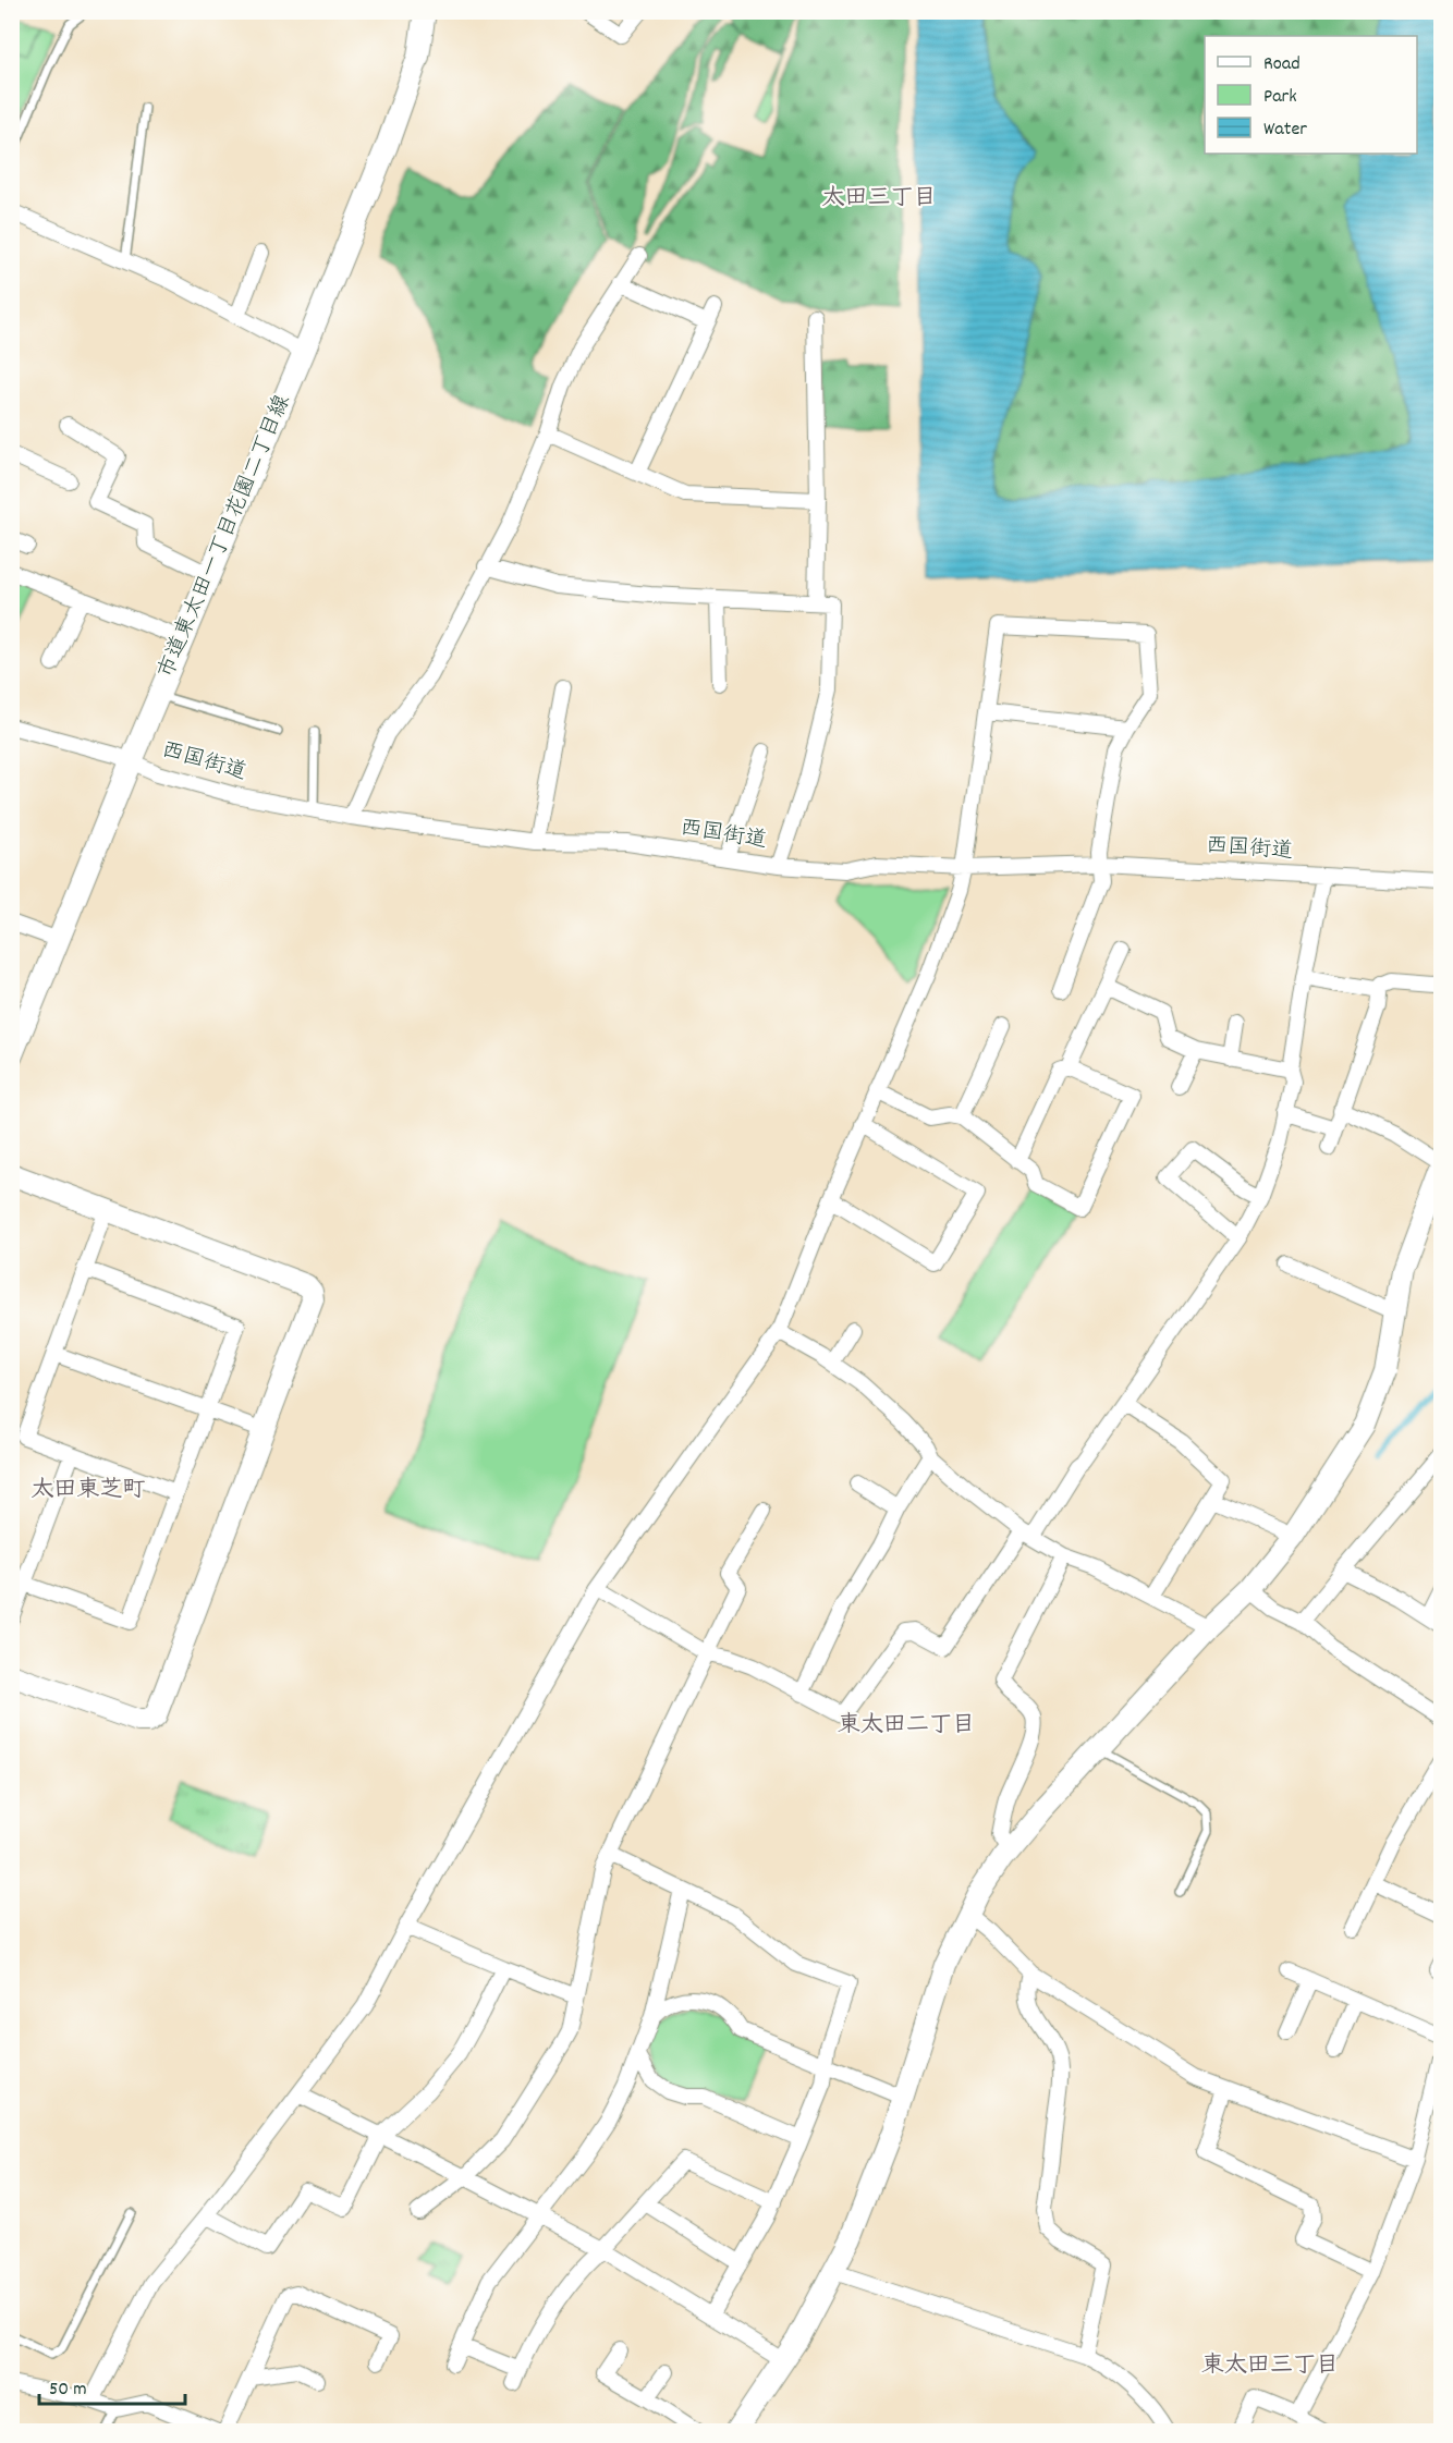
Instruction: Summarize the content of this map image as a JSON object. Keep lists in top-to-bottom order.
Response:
{
  "streets": {
    "street": ["市道東太田一丁目花園二丁目線", "西国街道"]
  },
  "crossings": [
    ["市道東太田一丁目花園二丁目線", "西国街道"]
  ],
  "districts": [
    "太田三丁目",
    "太田東芝町",
    "東太田二丁目",
    "東太田三丁目"
  ],
  "legend": ["Road", "Park", "Water"],
  "scale_bar": "50 m"
}
